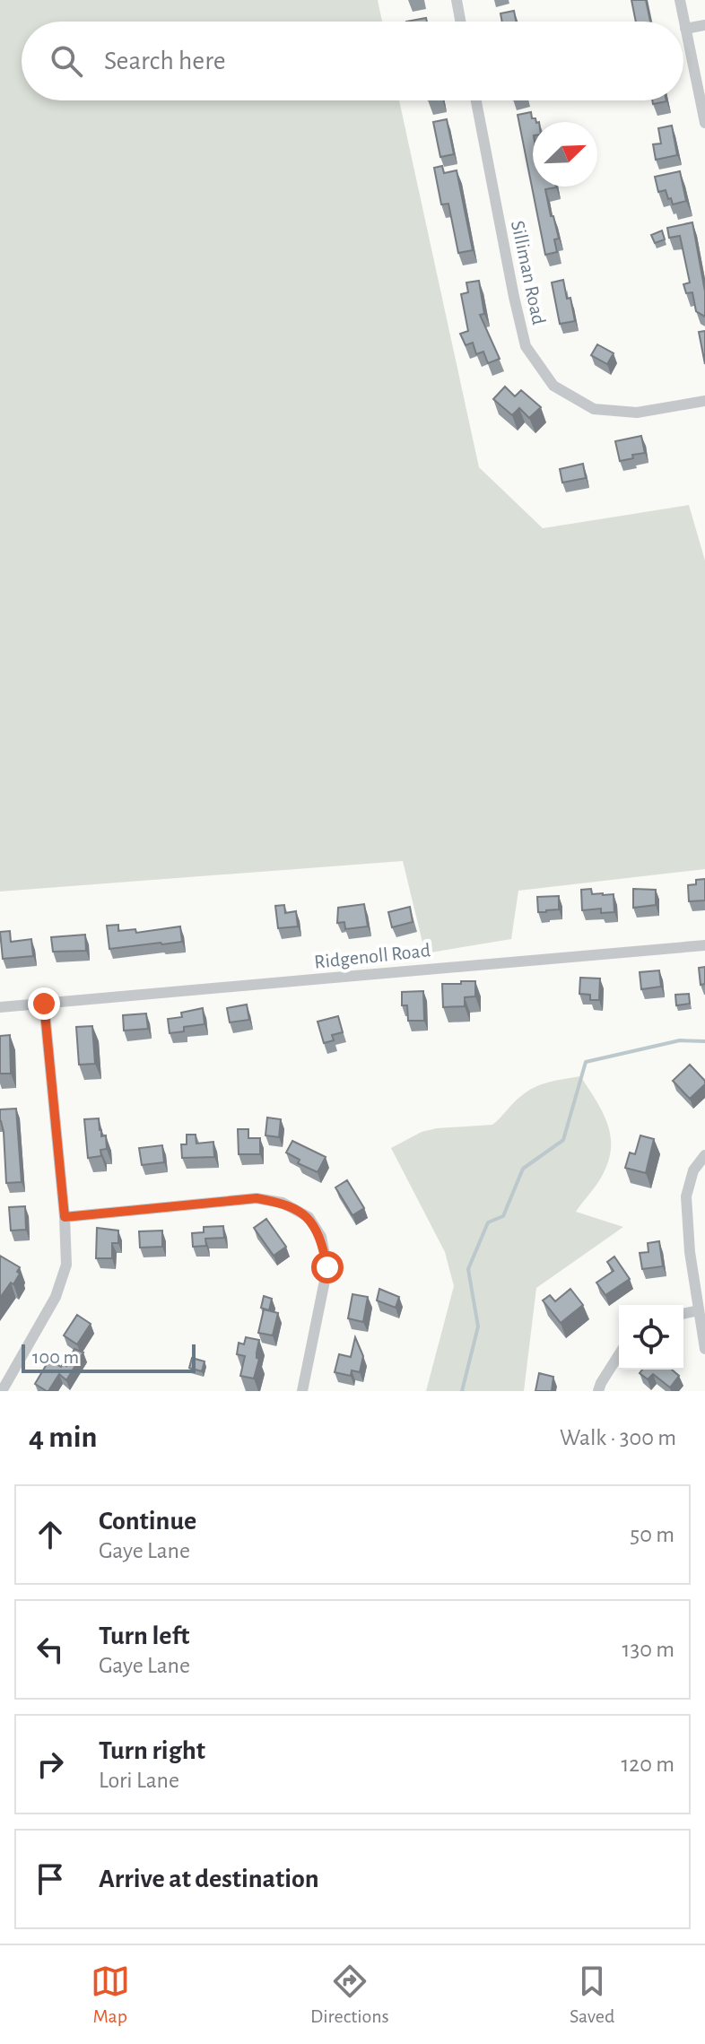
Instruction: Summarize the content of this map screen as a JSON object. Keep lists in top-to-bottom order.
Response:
{
  "streets": {
    "street": ["Silliman Road", "Ridgenoll Road"]
  },
  "scale_bar": "100 m",
  "north": "top right",
  "page": {
    "search": "Search here",
    "scale": "100 m",
    "heading": ["4 min", "Walk · 300 m"],
    "list": [
      ["Continue", "Gaye Lane", "50 m"],
      ["Turn left", "Gaye Lane", "130 m"],
      ["Turn right", "Lori Lane", "120 m"],
      "Arrive at destination"
    ],
    "nav": ["Map", "Directions", "Saved"]
  }
}
